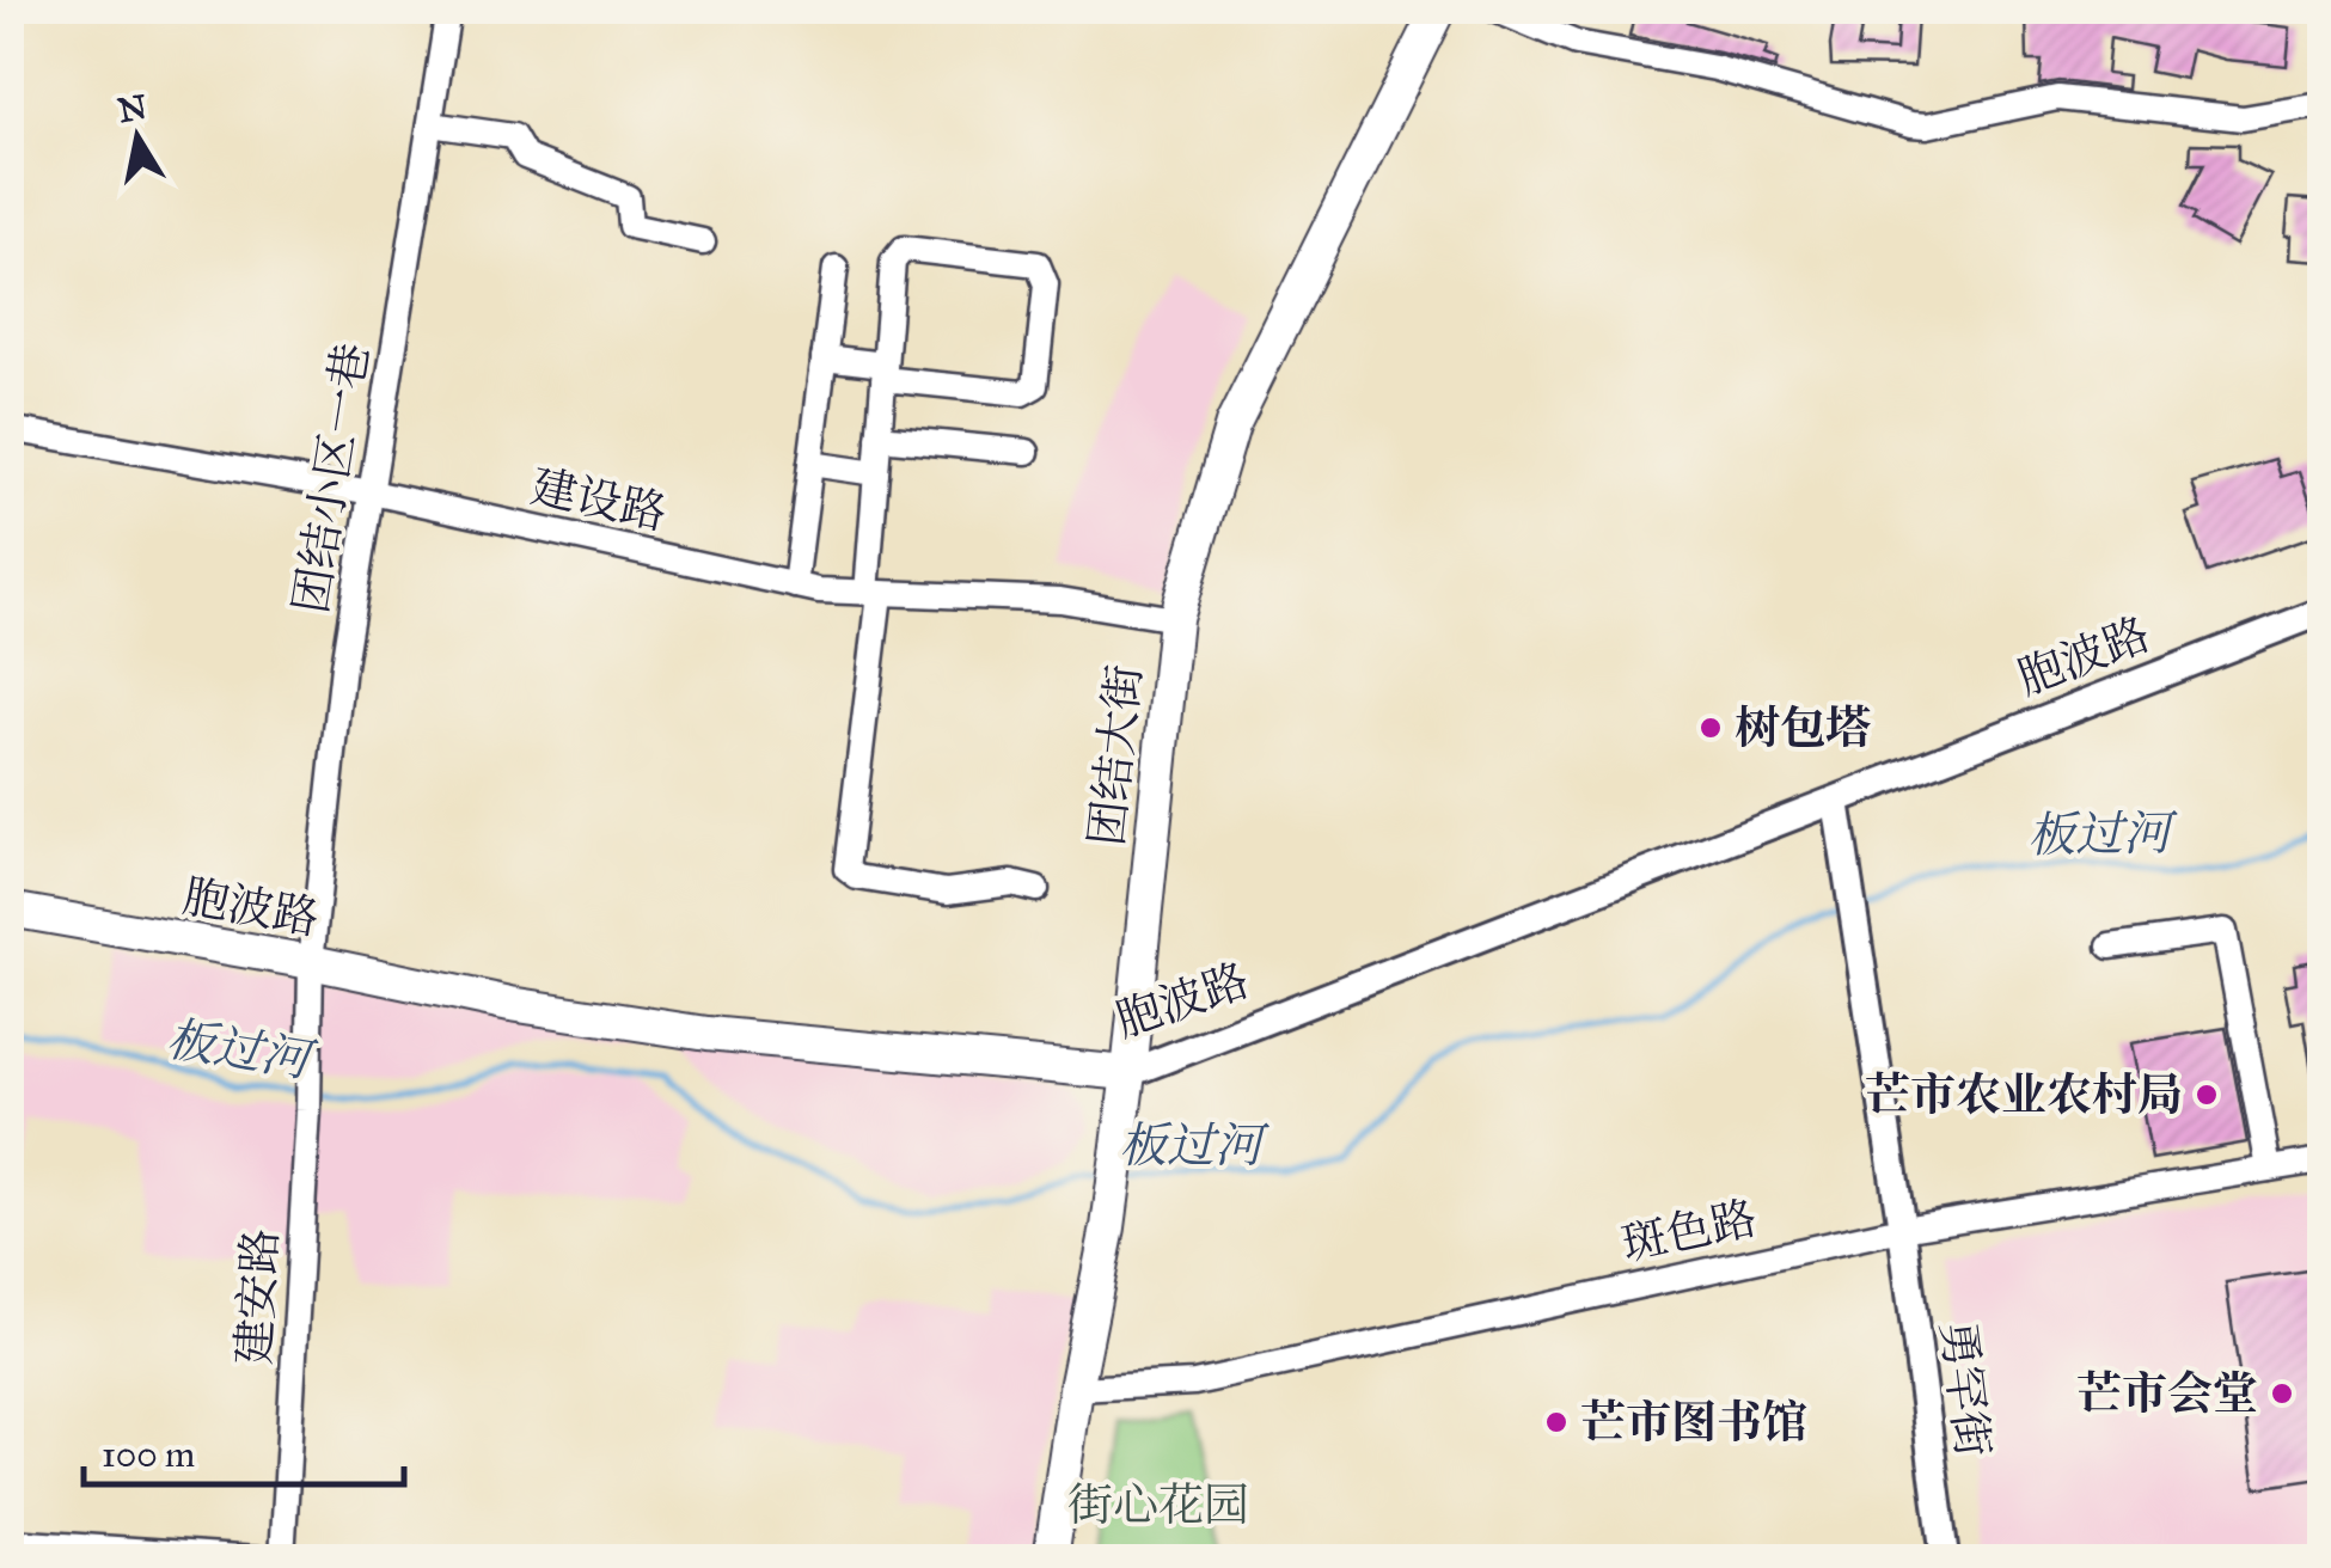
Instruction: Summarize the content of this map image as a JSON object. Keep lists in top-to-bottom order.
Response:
{
  "streets": {
    "main road": ["胞波路", "团结大街"],
    "street": [
      "团结小区一巷",
      "建设路",
      "斑色路",
      "建安路",
      "勇罕街"
    ]
  },
  "crossings": [
    ["团结小区一巷", "建设路"],
    ["团结小区一巷", "胞波路"],
    ["团结小区一巷", "建安路"],
    ["建设路", "团结大街"],
    ["胞波路", "团结大街"],
    ["胞波路", "建安路"],
    ["胞波路", "勇罕街"],
    ["团结大街", "斑色路"],
    ["斑色路", "勇罕街"]
  ],
  "water": ["板过河"],
  "parks": ["街心花园"],
  "places": [
    "树包塔",
    "芒市农业农村局",
    "芒市会堂",
    "芒市图书馆"
  ],
  "scale_bar": "100 m",
  "north": "top"
}
